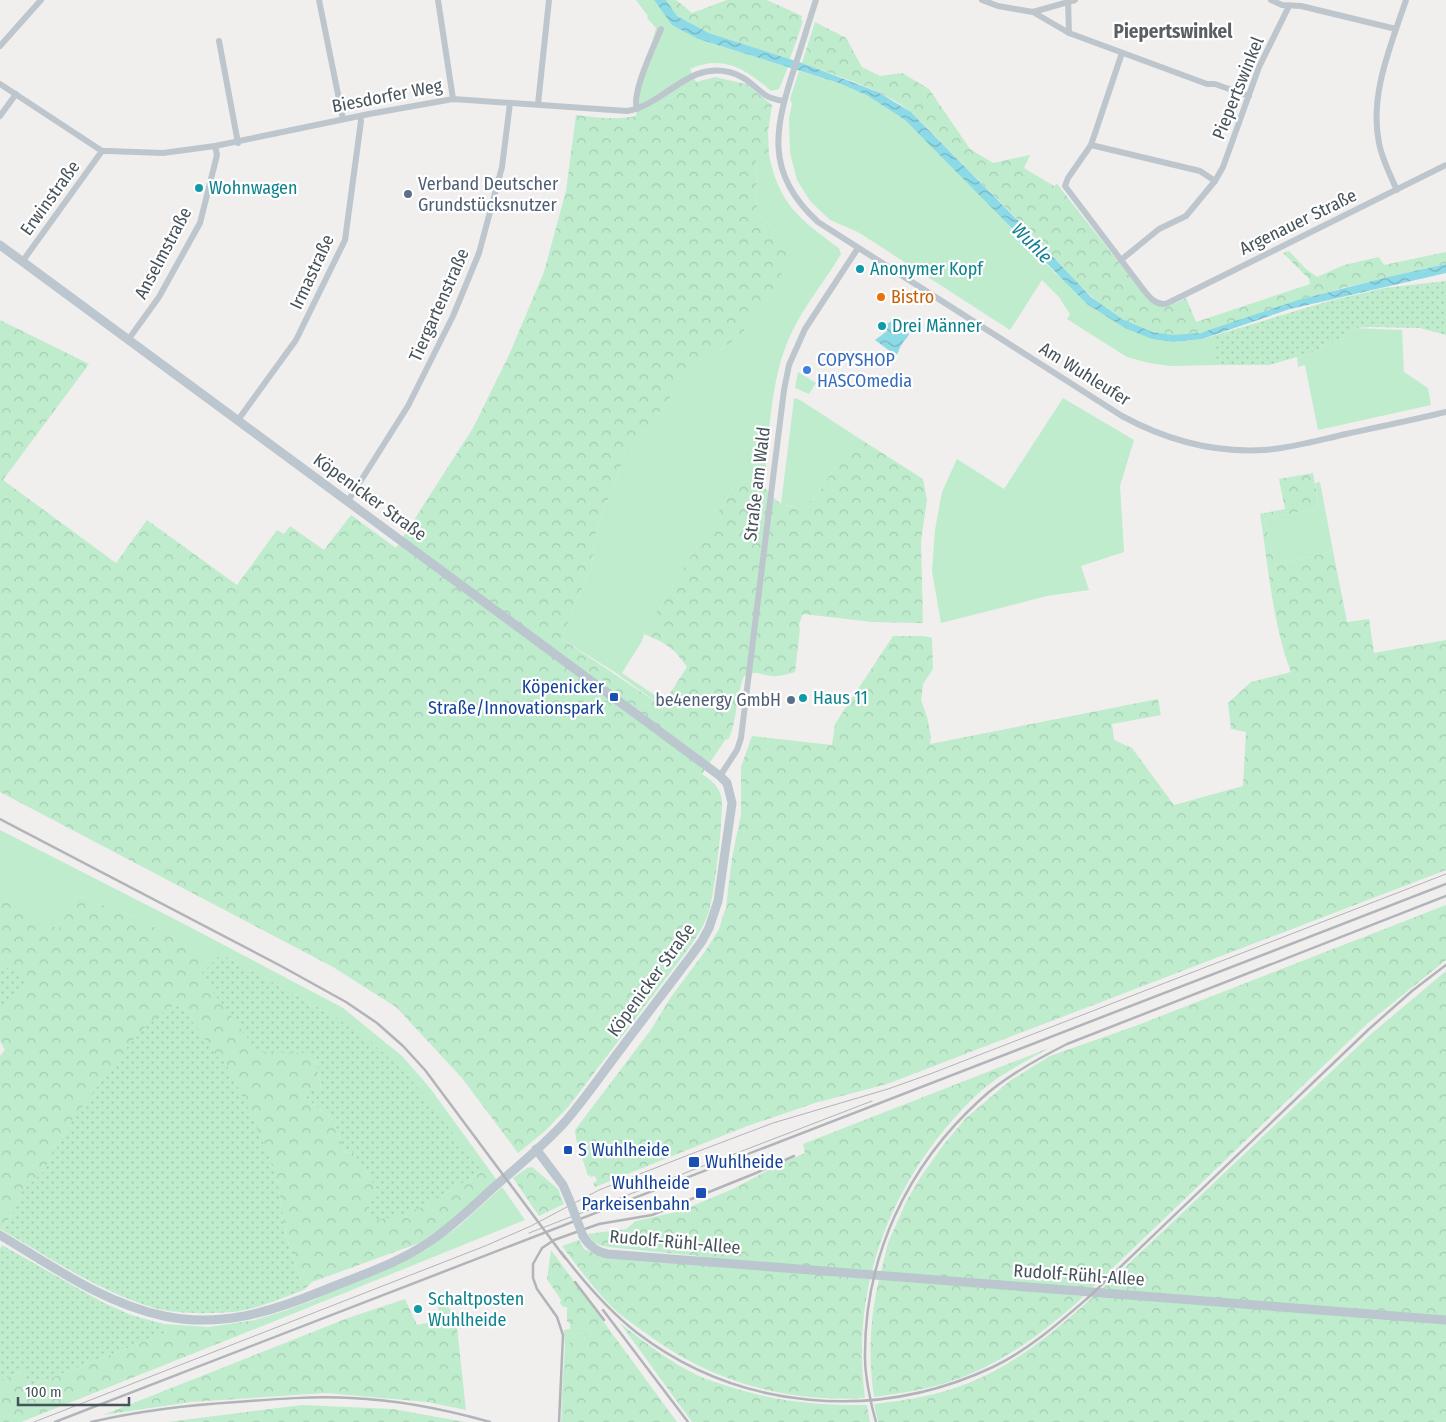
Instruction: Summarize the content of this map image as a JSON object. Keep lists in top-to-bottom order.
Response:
{
  "streets": {
    "main road": ["Köpenicker Straße", "Rudolf-Rühl-Allee"],
    "street": [
      "Piepertswinkel",
      "Biesdorfer Weg",
      "Erwinstraße",
      "Argenauer Straße",
      "Anselmstraße",
      "Irmastraße",
      "Tiergartenstraße",
      "Am Wuhleufer",
      "Straße am Wald"
    ]
  },
  "crossings": [
    ["Piepertswinkel", "Argenauer Straße"],
    ["Biesdorfer Weg", "Erwinstraße"],
    ["Biesdorfer Weg", "Anselmstraße"],
    ["Biesdorfer Weg", "Irmastraße"],
    ["Biesdorfer Weg", "Tiergartenstraße"],
    ["Biesdorfer Weg", "Am Wuhleufer"],
    ["Erwinstraße", "Köpenicker Straße"],
    ["Anselmstraße", "Köpenicker Straße"],
    ["Irmastraße", "Köpenicker Straße"],
    ["Tiergartenstraße", "Köpenicker Straße"],
    ["Am Wuhleufer", "Straße am Wald"],
    ["Straße am Wald", "Köpenicker Straße"],
    ["Köpenicker Straße", "Rudolf-Rühl-Allee"]
  ],
  "districts": ["Piepertswinkel"],
  "water": ["Wuhle"],
  "places": {
    "other": [
      "Wohnwagen",
      "Verband Deutscher Grundstücksnutzer",
      "Anonymer Kopf",
      "Bistro",
      "Drei Männer",
      "COPYSHOP HASCOmedia",
      "Haus 11",
      "be4energy GmbH",
      "Schaltposten Wuhlheide"
    ],
    "transit": [
      "Köpenicker Straße/Innovationspark",
      "S Wuhlheide",
      "Wuhlheide",
      "Wuhlheide Parkeisenbahn"
    ]
  },
  "scale_bar": "100 m"
}
